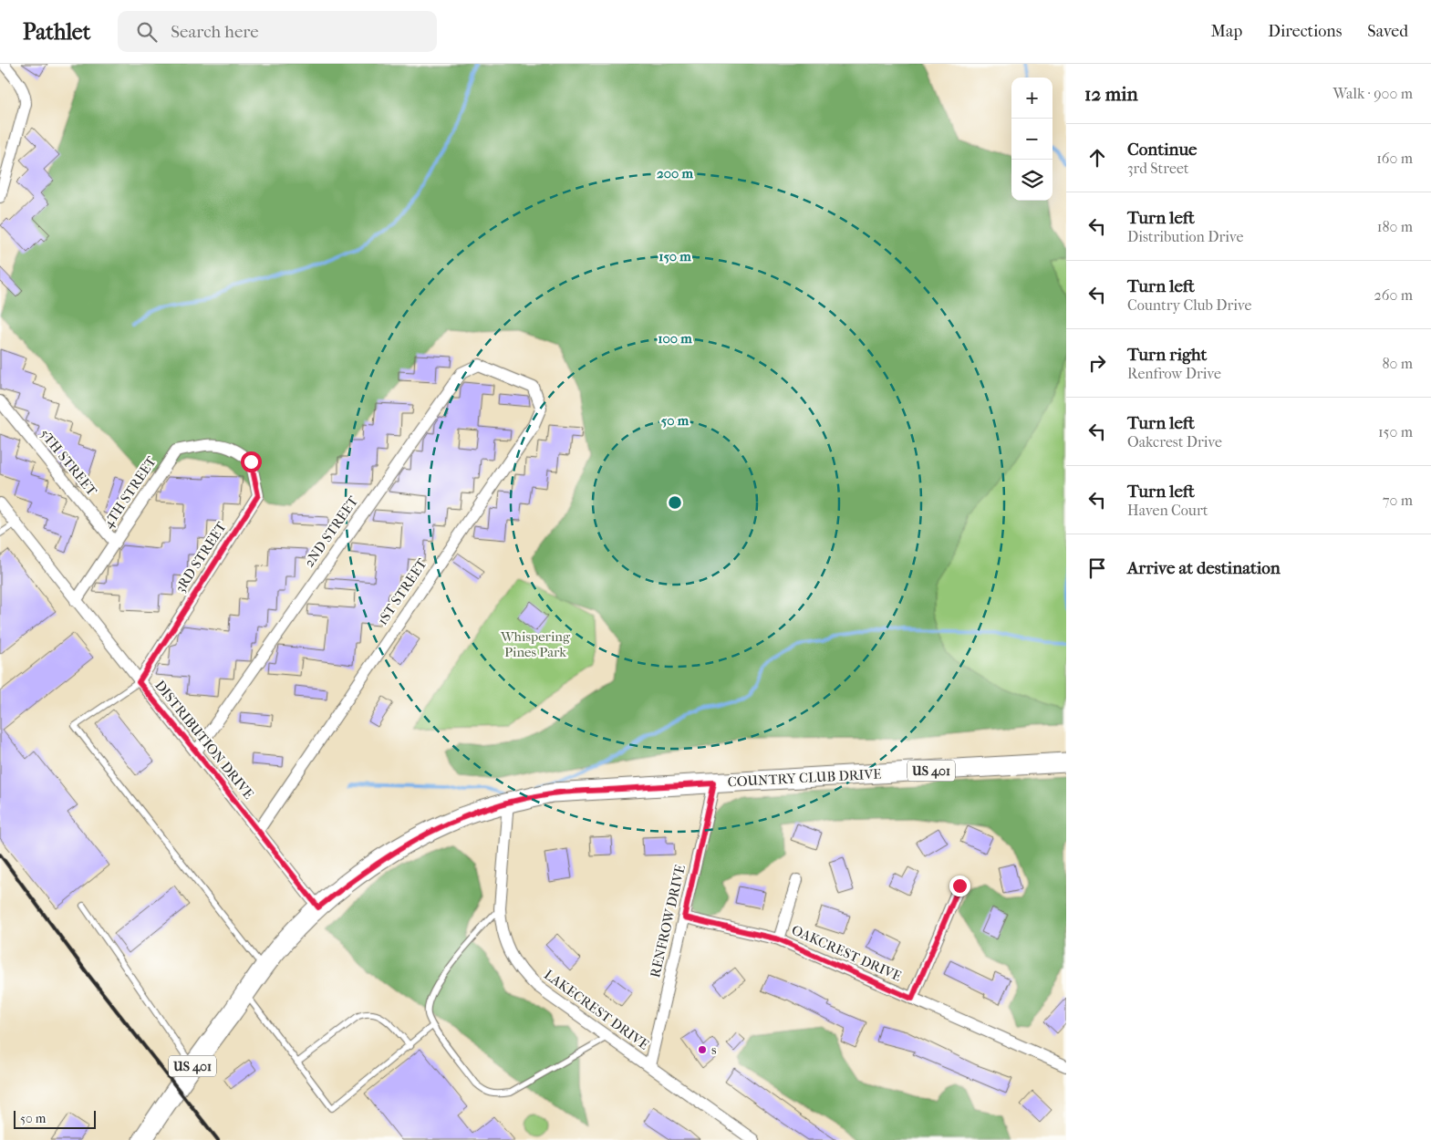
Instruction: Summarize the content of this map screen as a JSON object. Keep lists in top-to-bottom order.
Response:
{
  "streets": {
    "main road": ["US 401", "COUNTRY CLUB DRIVE"],
    "street": [
      "5TH STREET",
      "4TH STREET",
      "2ND STREET",
      "3RD STREET",
      "1ST STREET",
      "DISTRIBUTION DRIVE",
      "RENFROW DRIVE",
      "OAKCREST DRIVE",
      "LAKECREST DRIVE"
    ]
  },
  "crossings": [
    ["5TH STREET", "4TH STREET"],
    ["4TH STREET", "3RD STREET"],
    ["4TH STREET", "DISTRIBUTION DRIVE"],
    ["2ND STREET", "1ST STREET"],
    ["2ND STREET", "DISTRIBUTION DRIVE"],
    ["3RD STREET", "DISTRIBUTION DRIVE"],
    ["1ST STREET", "DISTRIBUTION DRIVE"],
    ["DISTRIBUTION DRIVE", "COUNTRY CLUB DRIVE"],
    ["COUNTRY CLUB DRIVE", "RENFROW DRIVE"],
    ["COUNTRY CLUB DRIVE", "LAKECREST DRIVE"],
    ["RENFROW DRIVE", "OAKCREST DRIVE"],
    ["RENFROW DRIVE", "LAKECREST DRIVE"]
  ],
  "parks": ["Whispering Pines Park"],
  "places": ["s"],
  "scale_bar": "50 m",
  "page": {
    "header": "Pathlet",
    "search": "Search here",
    "nav": ["Map", "Directions", "Saved"],
    "heading": ["12 min", "Walk · 900 m"],
    "map_buttons": ["+", "−"],
    "list": [
      ["Continue", "3rd Street", "160 m"],
      ["Turn left", "Distribution Drive", "180 m"],
      ["Turn left", "Country Club Drive", "260 m"],
      ["Turn right", "Renfrow Drive", "80 m"],
      ["Turn left", "Oakcrest Drive", "150 m"],
      ["Turn left", "Haven Court", "70 m"],
      "Arrive at destination"
    ],
    "scale": "50 m"
  },
  "rings": [
    "200 m",
    "150 m",
    "100 m",
    "50 m"
  ]
}
